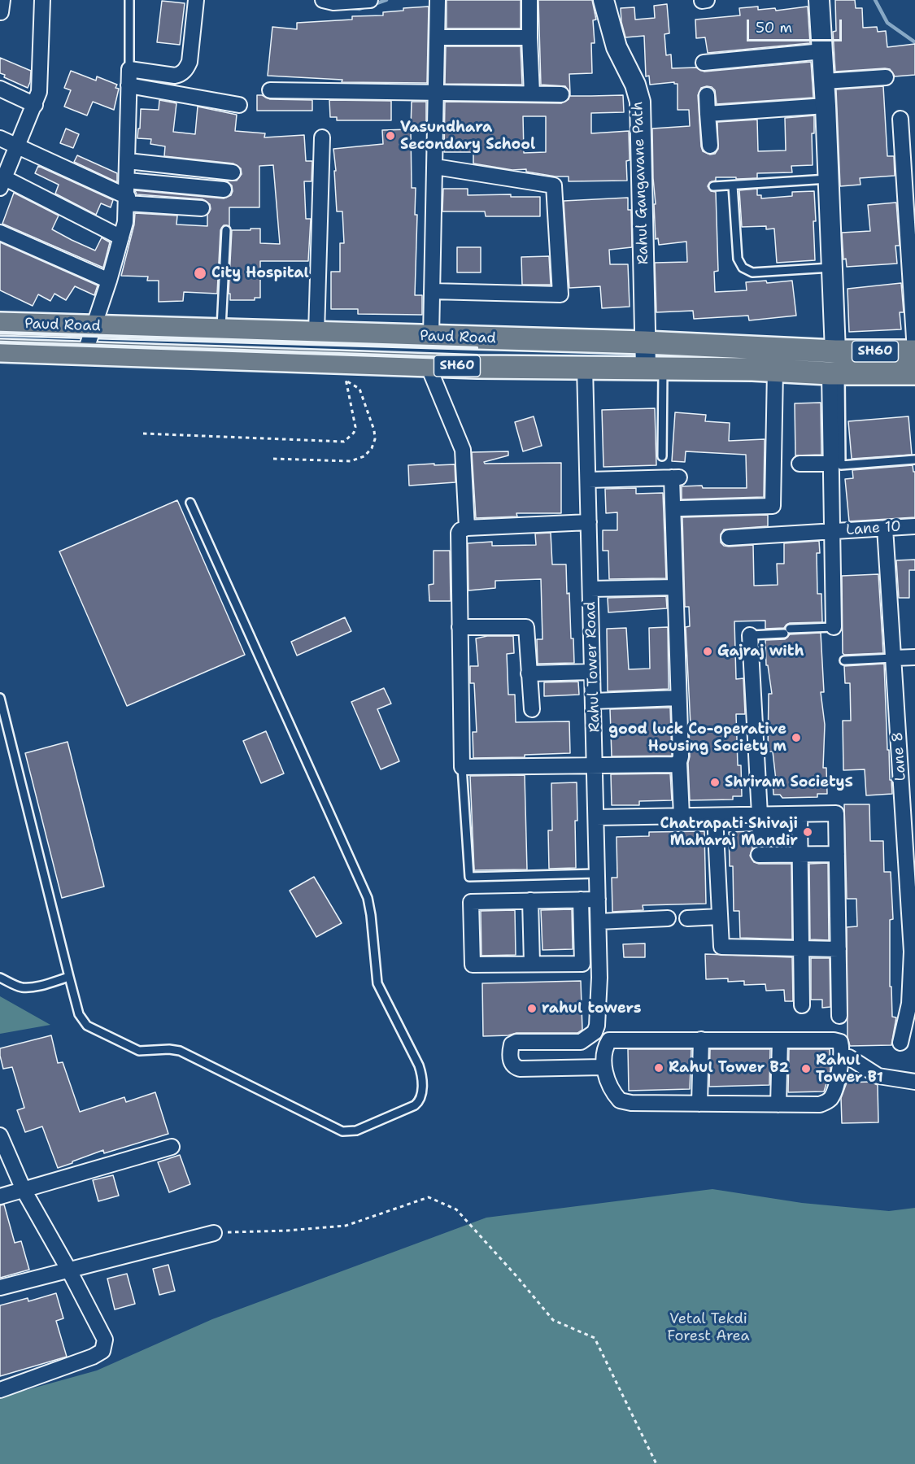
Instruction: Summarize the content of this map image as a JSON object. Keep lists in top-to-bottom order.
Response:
{
  "streets": {
    "main road": ["Paud Road", "SH60"],
    "street": [
      "Rahul Gangavane Path",
      "Lane 10",
      "Rahul Tower Road",
      "Lane 8"
    ]
  },
  "crossings": [
    ["Rahul Gangavane Path", "Paud Road"],
    ["Paud Road", "Rahul Tower Road"],
    ["Lane 10", "Lane 8"]
  ],
  "parks": ["Vetal Tekdi Forest Area"],
  "places": [
    "Vasundhara Secondary School",
    "City Hospital",
    "Gajraj with",
    "good luck Co-operative Housing Society m",
    "Shriram SocietyS",
    "Chatrapati Shivaji Maharaj Mandir",
    "rahul towers",
    "Rahul Tower B2",
    "Rahul Tower B1"
  ],
  "scale_bar": "50 m"
}
